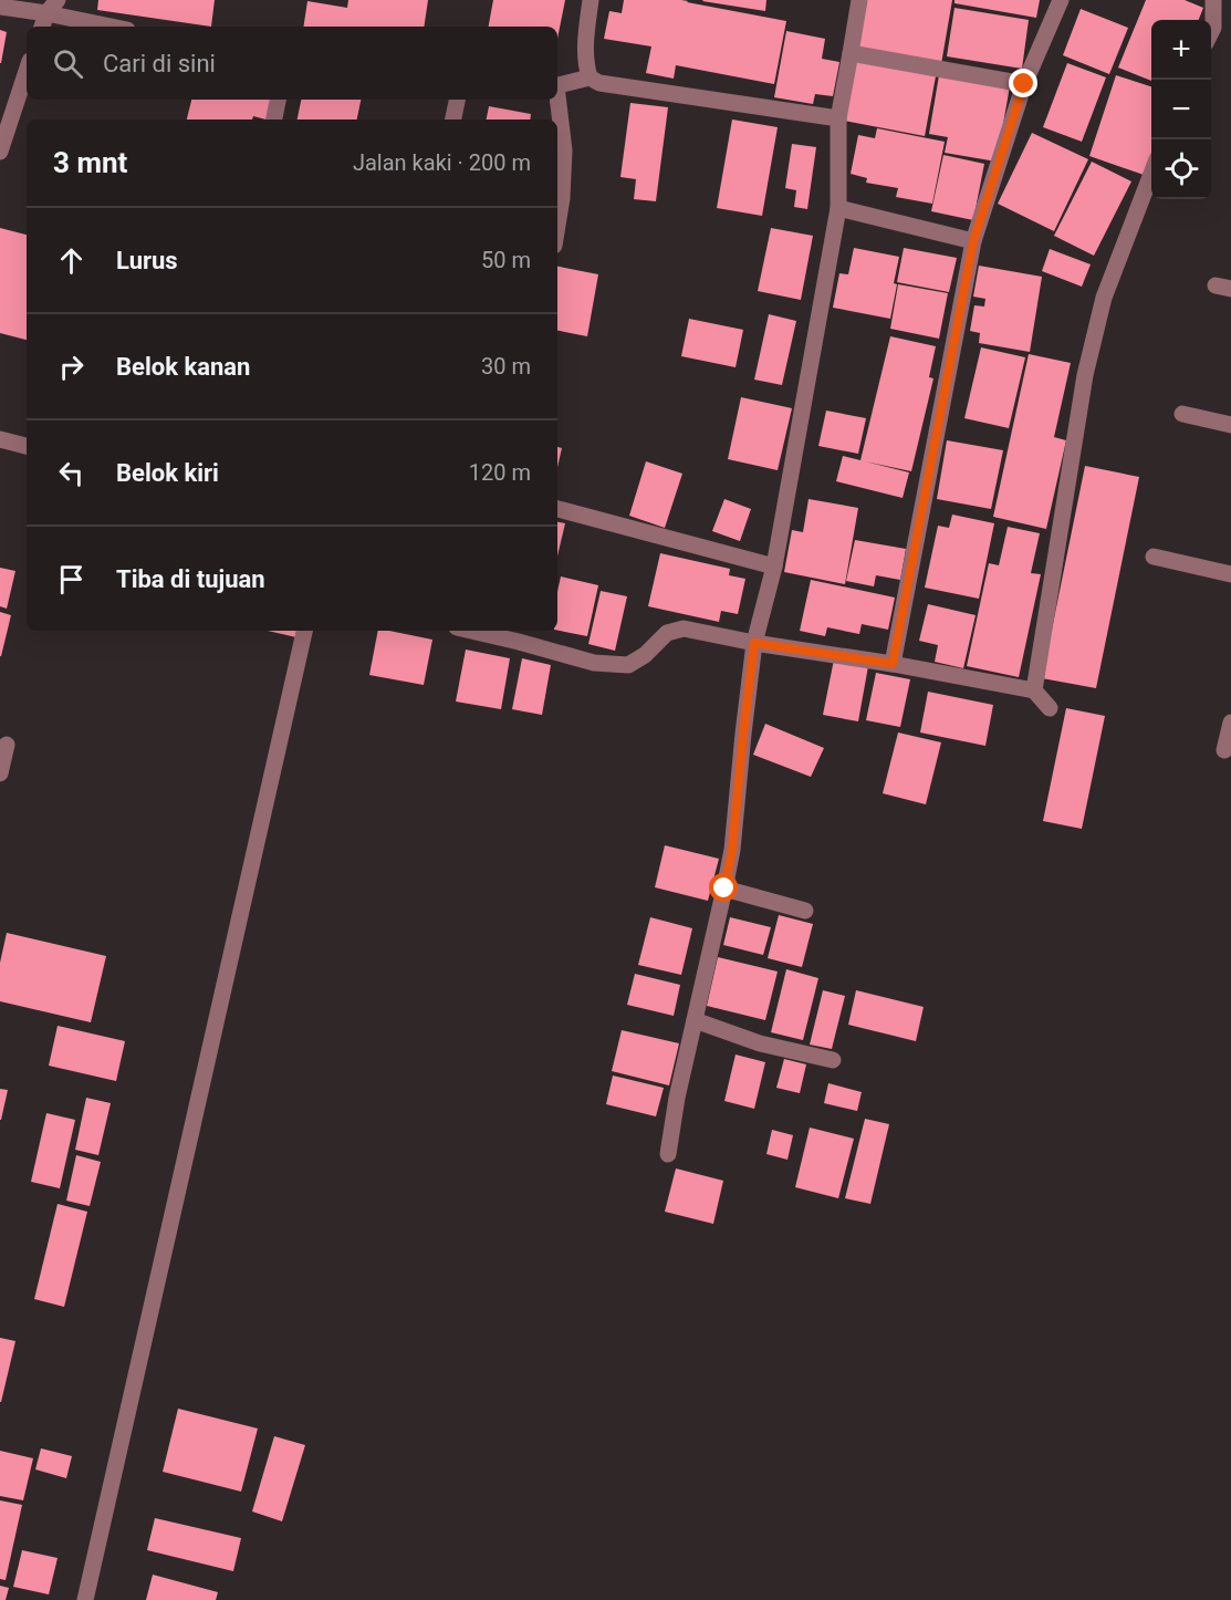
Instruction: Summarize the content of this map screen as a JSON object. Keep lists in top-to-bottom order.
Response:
{
  "page": {
    "map_buttons": ["+", "−"],
    "search": "Cari di sini",
    "heading": ["3 mnt", "Jalan kaki · 200 m"],
    "list": [
      ["Lurus", "50 m"],
      ["Belok kanan", "30 m"],
      ["Belok kiri", "120 m"],
      "Tiba di tujuan"
    ]
  }
}
